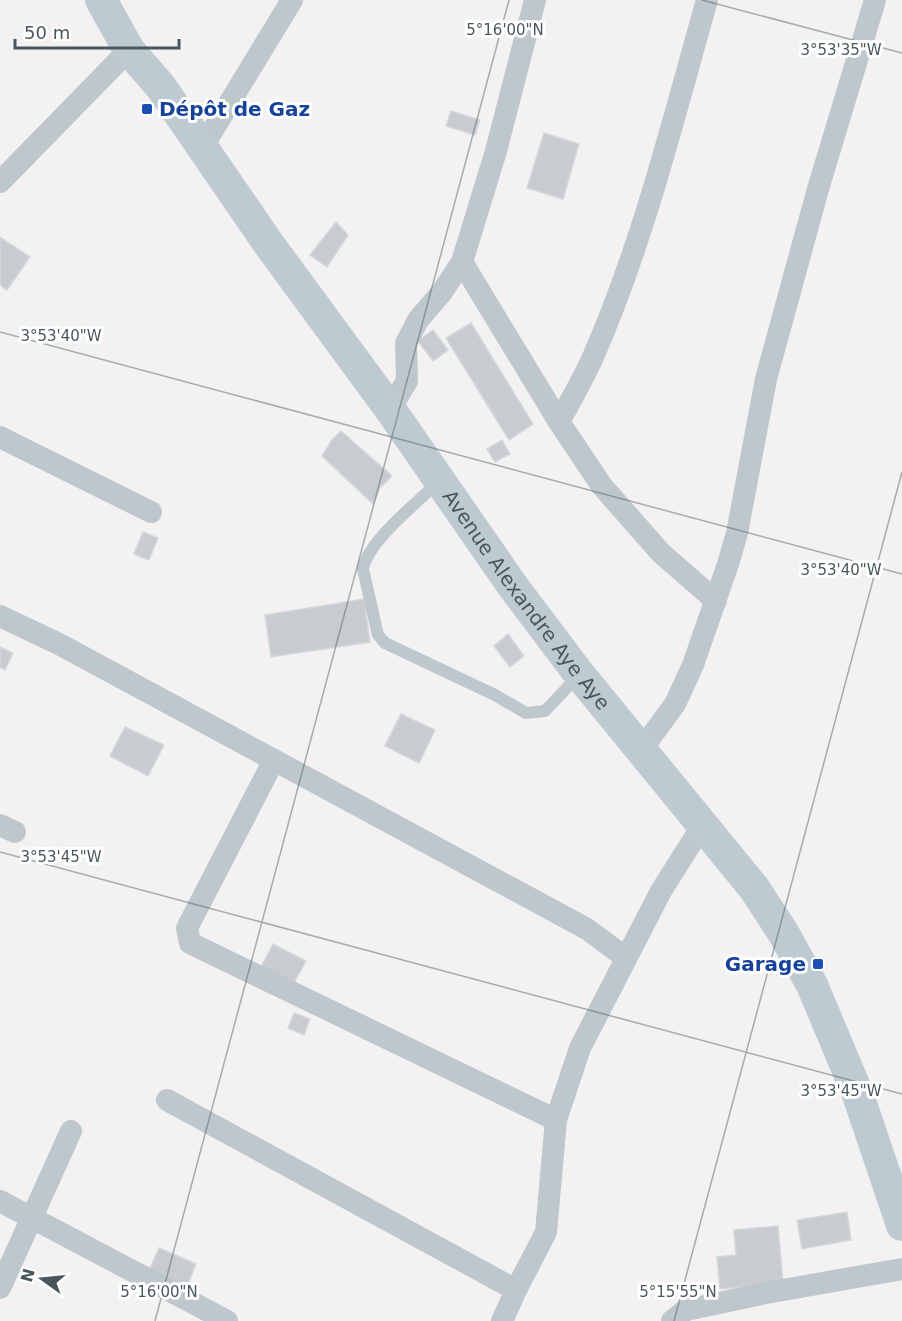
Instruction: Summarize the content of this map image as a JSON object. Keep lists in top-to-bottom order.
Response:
{
  "streets": {
    "street": ["Avenue Alexandre Aye Aye"]
  },
  "places": {
    "transit": ["Dépôt de Gaz", "Garage"]
  },
  "scale_bar": "50 m",
  "north": "left",
  "coordinates": [
    "5°16'00\"N",
    "3°53'35\"W",
    "3°53'40\"W",
    "3°53'45\"W",
    "5°15'55\"N"
  ]
}
